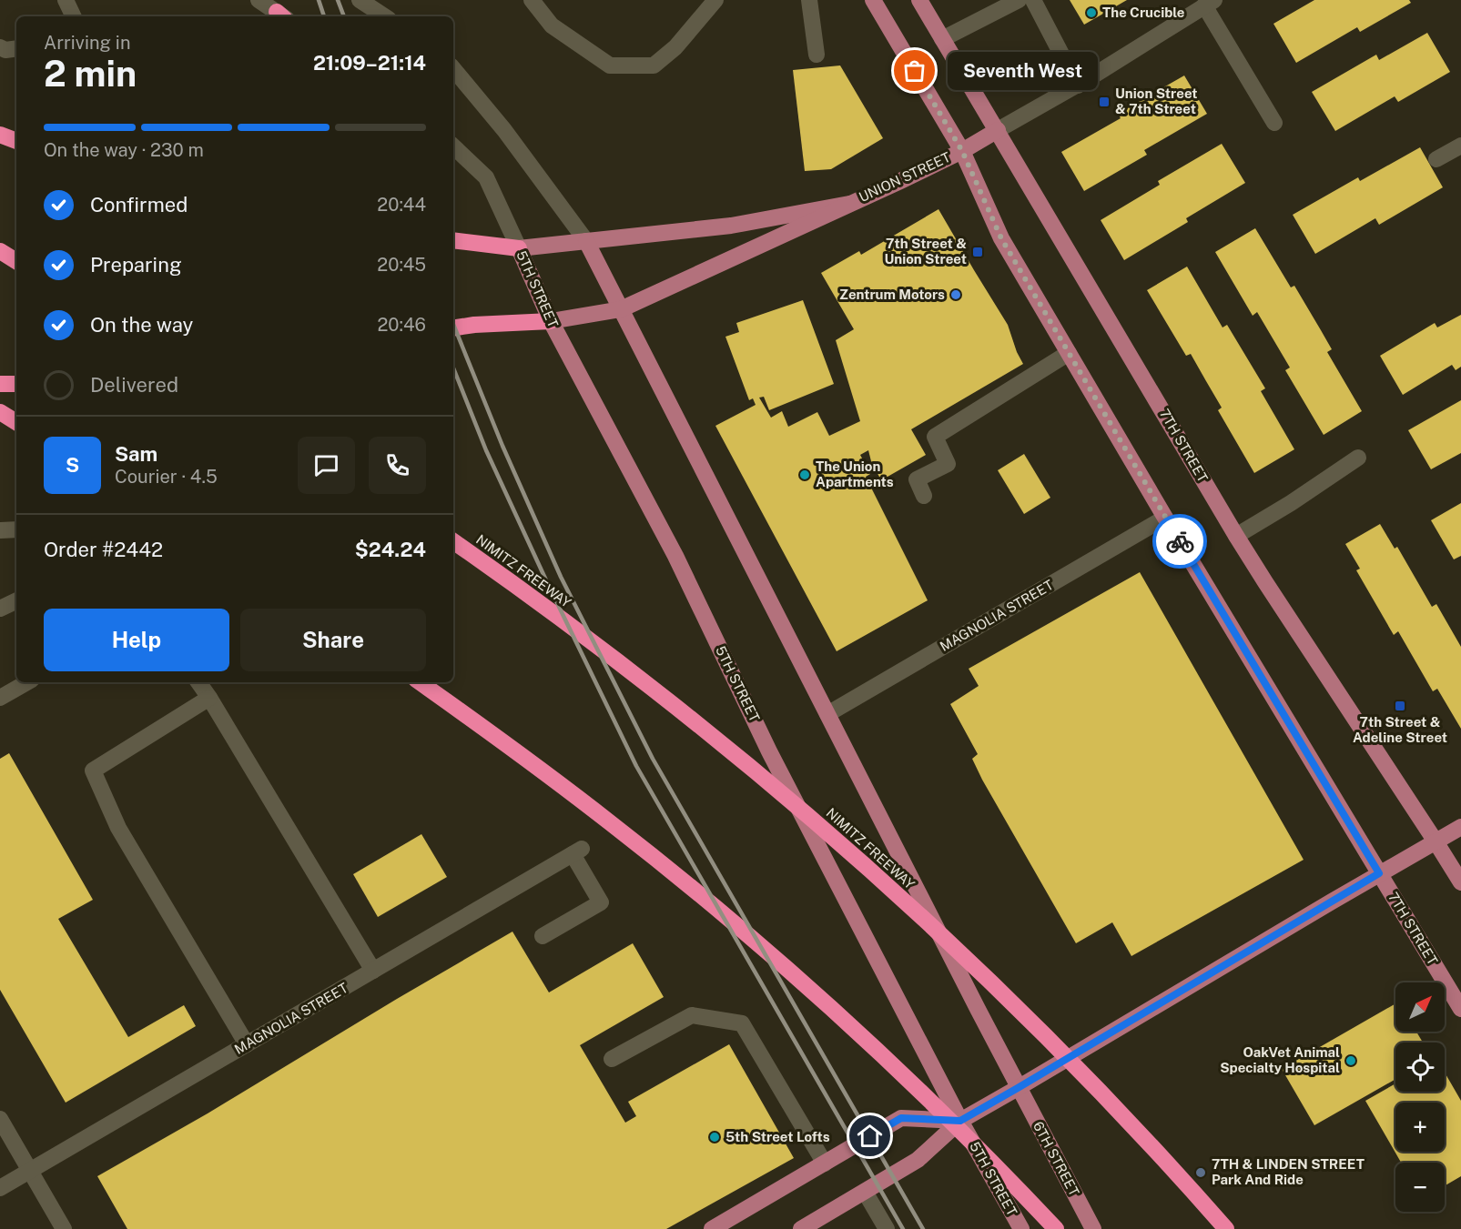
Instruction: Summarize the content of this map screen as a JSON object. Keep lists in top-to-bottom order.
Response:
{
  "streets": {
    "highway": ["NIMITZ FREEWAY"],
    "main road": [
      "UNION STREET",
      "5TH STREET",
      "7TH STREET",
      "6TH STREET"
    ],
    "street": ["MAGNOLIA STREET"]
  },
  "crossings": [
    ["UNION STREET", "5TH STREET"],
    ["UNION STREET", "7TH STREET"],
    ["7TH STREET", "MAGNOLIA STREET"]
  ],
  "places": {
    "other": [
      "The Crucible",
      "Seventh West",
      "Zentrum Motors",
      "The Union Apartments",
      "OakVet Animal Specialty Hospital",
      "5th Street Lofts",
      "7TH & LINDEN STREET Park And Ride"
    ],
    "transit": ["Union Street & 7th Street", "7th Street & Union Street", "7th Street & Adeline Street"]
  },
  "north": "top right",
  "page": {
    "heading": ["2 min", "Arriving in", "21:09–21:14"],
    "panel": [
      "Sam",
      "Courier · 4.5",
      "Order #2442",
      "$24.24"
    ],
    "bubble": "Seventh West",
    "bar": "On the way · 230 m",
    "list": [
      ["Confirmed", "20:44"],
      ["Preparing", "20:45"],
      ["On the way", "20:46"],
      "Delivered"
    ],
    "round": "S",
    "buttons": ["Help", "Share"],
    "map_buttons": ["+", "−"]
  }
}
